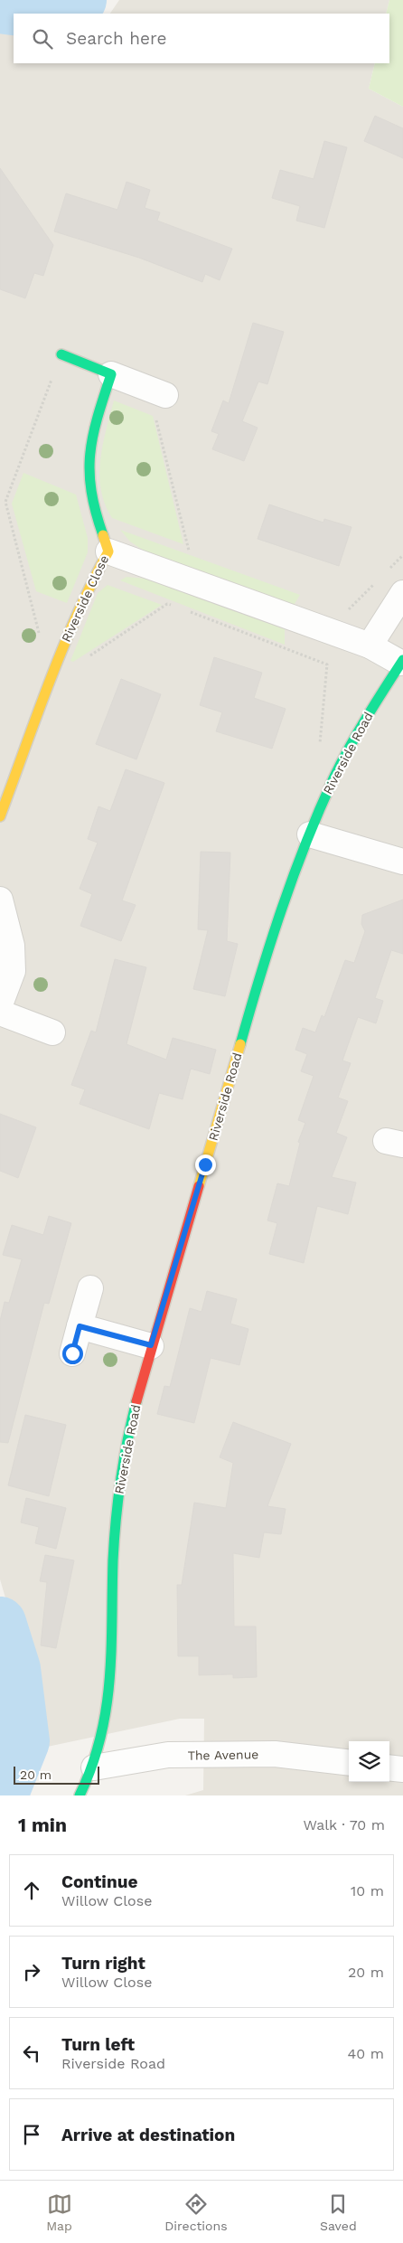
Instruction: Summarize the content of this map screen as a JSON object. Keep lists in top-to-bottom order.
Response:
{
  "streets": {
    "street": ["Riverside Close", "Riverside Road", "The Avenue"]
  },
  "crossings": [
    ["Riverside Road", "The Avenue"]
  ],
  "scale_bar": "20 m",
  "page": {
    "search": "Search here",
    "scale": "20 m",
    "heading": ["1 min", "Walk · 70 m"],
    "list": [
      ["Continue", "Willow Close", "10 m"],
      ["Turn right", "Willow Close", "20 m"],
      ["Turn left", "Riverside Road", "40 m"],
      "Arrive at destination"
    ],
    "nav": ["Map", "Directions", "Saved"]
  }
}
